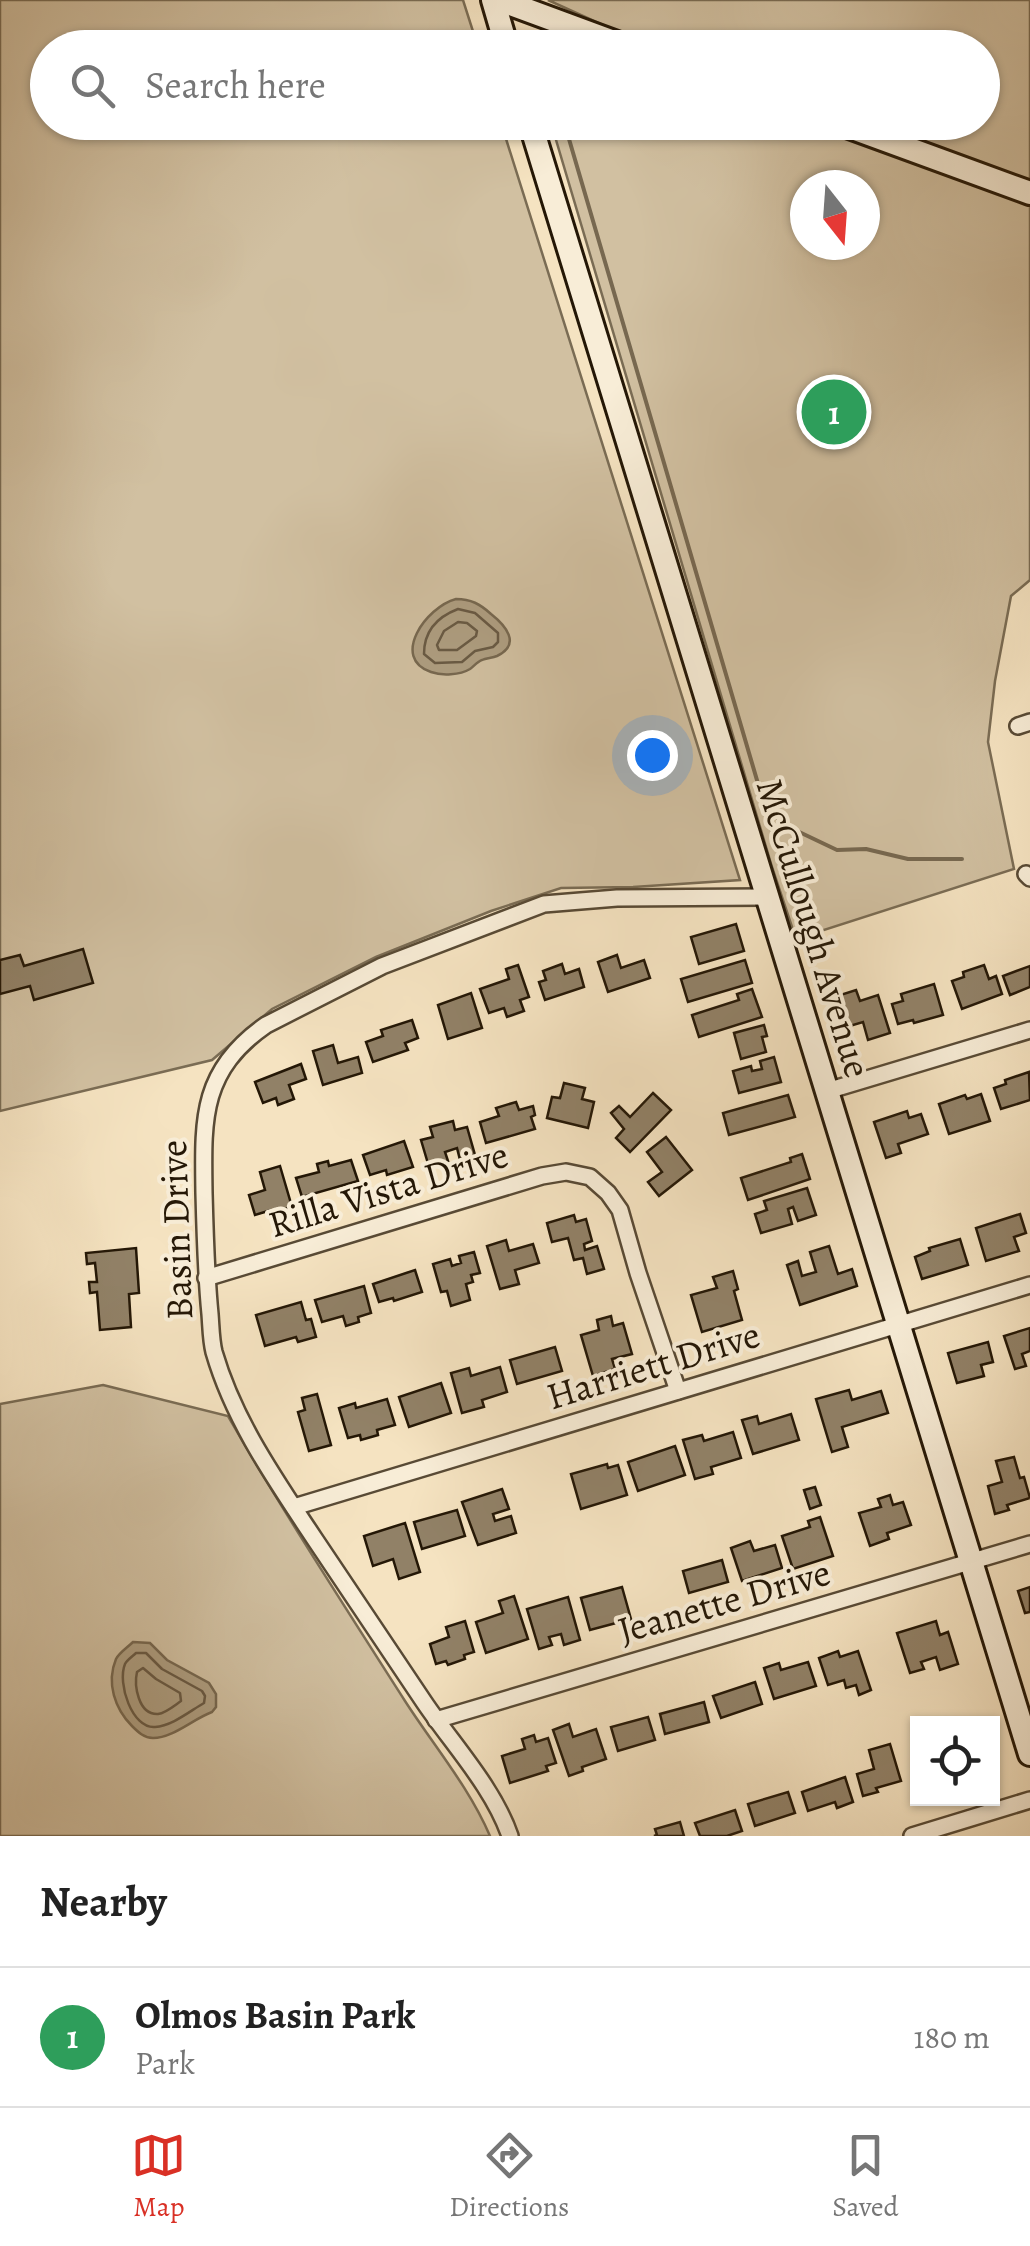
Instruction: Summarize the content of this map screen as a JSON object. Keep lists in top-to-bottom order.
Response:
{
  "streets": {
    "main road": ["McCullough Avenue"],
    "street": [
      "Rilla Vista Drive",
      "Basin Drive",
      "Harriett Drive",
      "Jeanette Drive"
    ]
  },
  "crossings": [
    ["McCullough Avenue", "Basin Drive"],
    ["McCullough Avenue", "Harriett Drive"],
    ["McCullough Avenue", "Jeanette Drive"],
    ["Rilla Vista Drive", "Basin Drive"],
    ["Rilla Vista Drive", "Harriett Drive"],
    ["Basin Drive", "Harriett Drive"],
    ["Basin Drive", "Jeanette Drive"]
  ],
  "north": "bottom",
  "page": {
    "search": "Search here",
    "pins": "1",
    "heading": "Nearby",
    "list": [
      {
        "mark": "1",
        "name": "Olmos Basin Park",
        "note": "Park",
        "value": "180 m"
      }
    ],
    "nav": ["Map", "Directions", "Saved"]
  }
}
